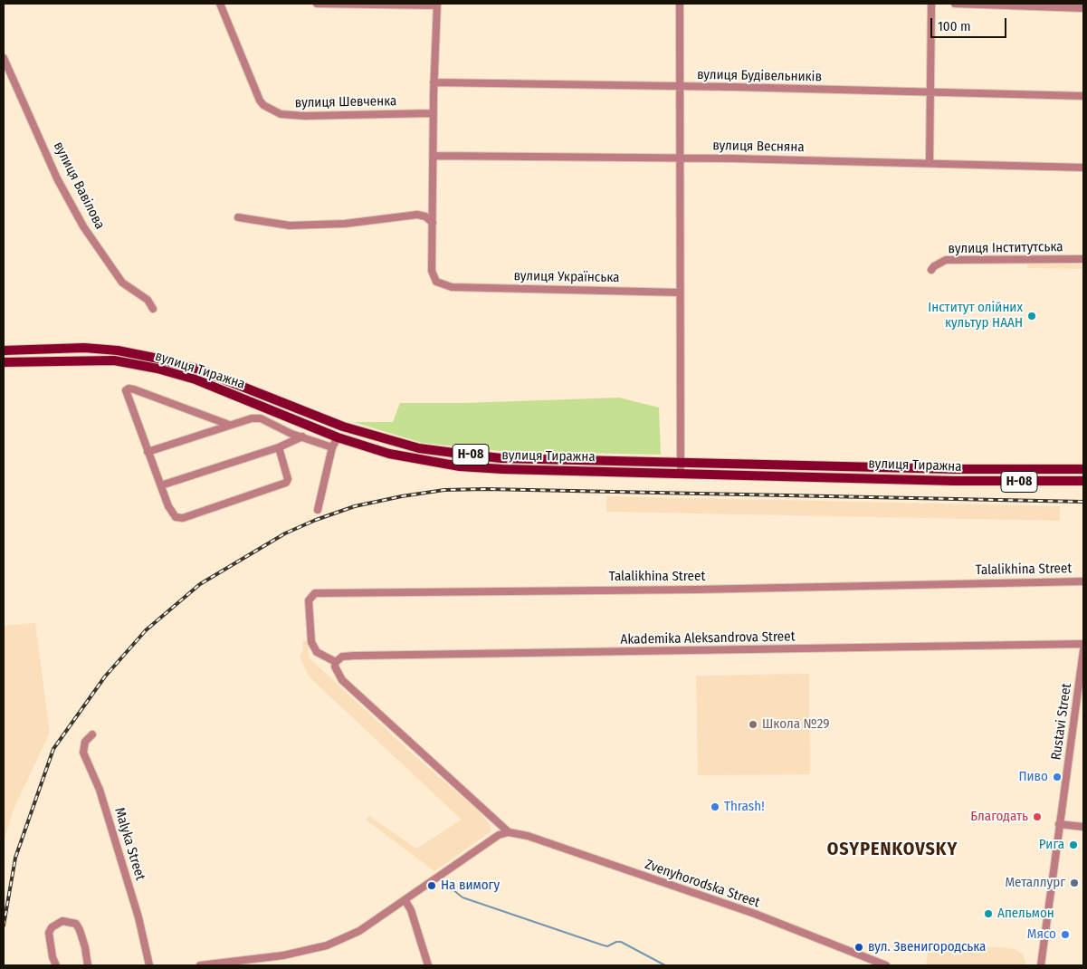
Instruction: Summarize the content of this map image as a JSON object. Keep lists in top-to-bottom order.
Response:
{
  "streets": {
    "main road": ["вулиця Тиражна", "Н-08"],
    "street": [
      "вулиця Будівельників",
      "вулиця Шевченка",
      "вулиця Весняна",
      "вулиця Вавілова",
      "вулиця Інститутська",
      "вулиця Українська",
      "Talalikhina Street",
      "Akademika Aleksandrova Street",
      "Rustavi Street",
      "Malyka Street",
      "Zvenyhorodska Street"
    ]
  },
  "crossings": [
    ["Talalikhina Street", "Akademika Aleksandrova Street"]
  ],
  "districts": ["OSYPENKOVSKY"],
  "places": [
    "Інститут олійних культур НААН",
    "Школа №29",
    "Пиво",
    "Thrash!",
    "Благодать",
    "Рига",
    "Металлург",
    "На вимогу",
    "Апельмон",
    "Мясо",
    "вул. Звенигородська"
  ],
  "scale_bar": "100 m"
}
